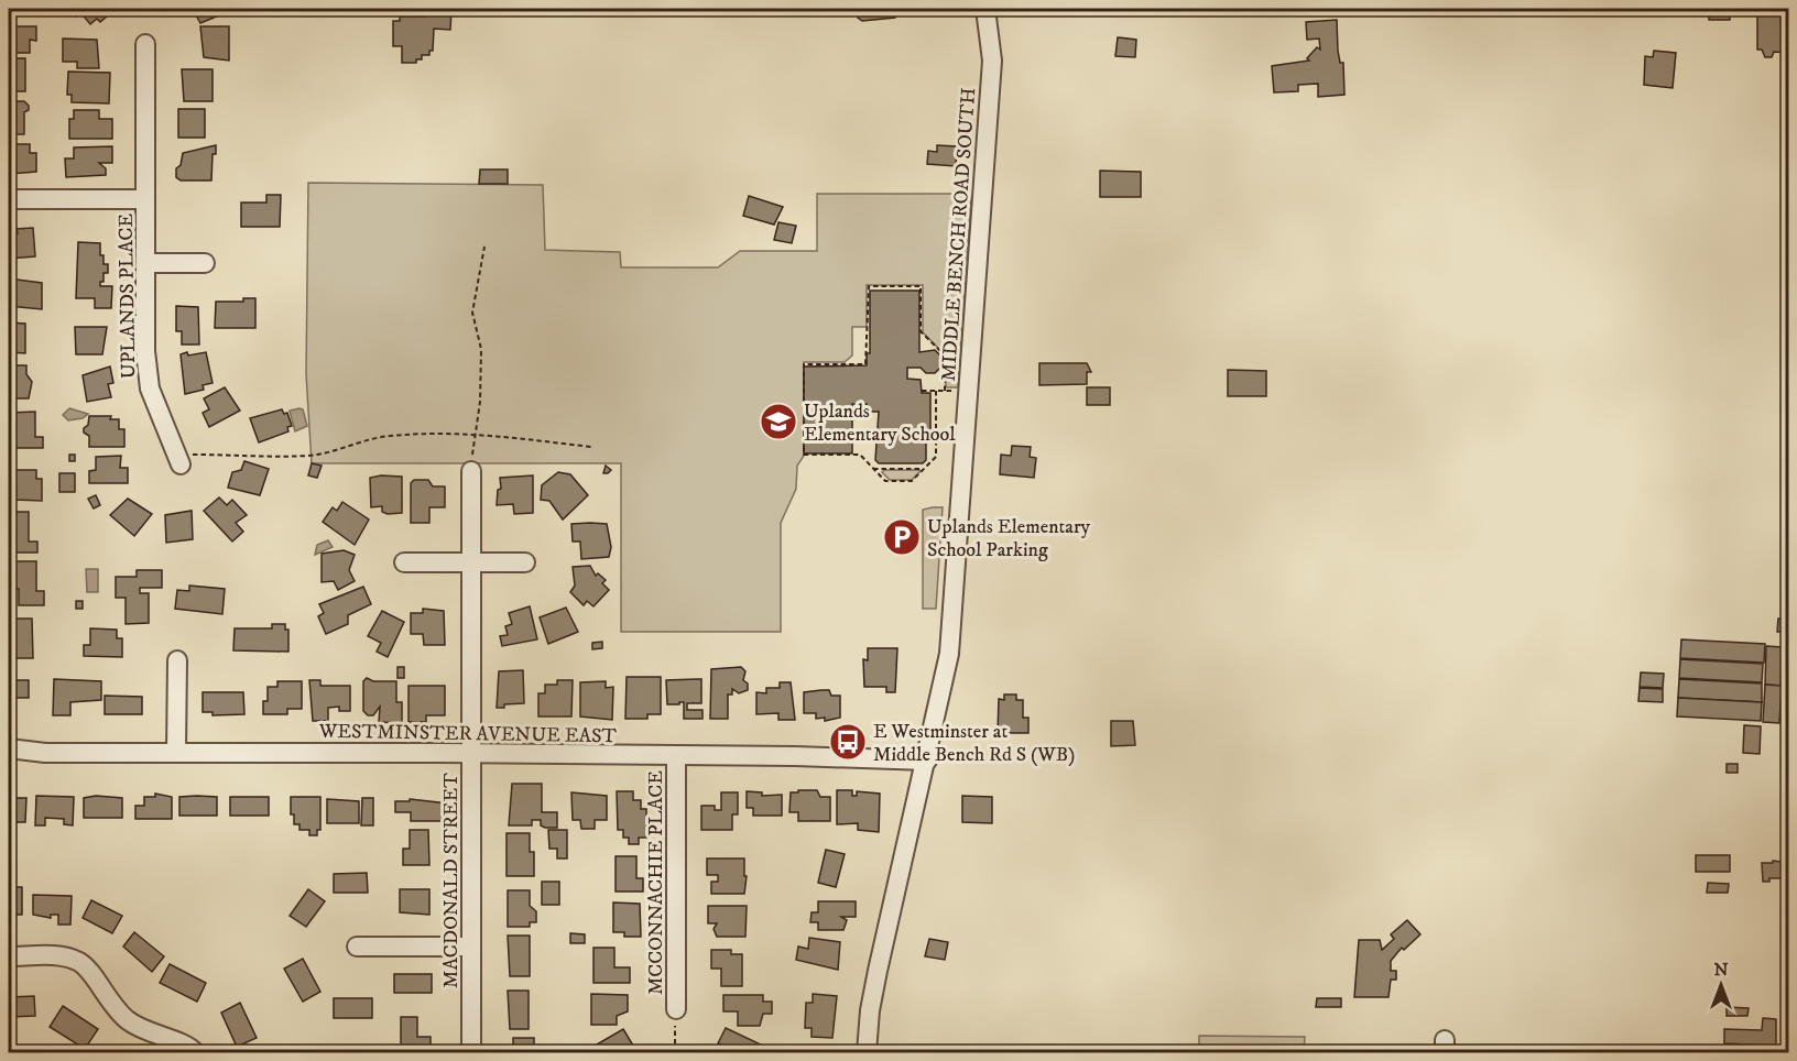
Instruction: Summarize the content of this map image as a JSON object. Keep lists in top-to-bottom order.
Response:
{
  "streets": {
    "street": [
      "MIDDLE BENCH ROAD SOUTH",
      "UPLANDS PLACE",
      "WESTMINSTER AVENUE EAST",
      "MACDONALD STREET",
      "MCCONNACHIE PLACE"
    ]
  },
  "crossings": [
    ["MIDDLE BENCH ROAD SOUTH", "WESTMINSTER AVENUE EAST"],
    ["WESTMINSTER AVENUE EAST", "MACDONALD STREET"],
    ["WESTMINSTER AVENUE EAST", "MCCONNACHIE PLACE"]
  ],
  "places": {
    "school or university": ["Uplands Elementary School"],
    "parking": ["Uplands Elementary School Parking"],
    "bus stop": ["E Westminster at Middle Bench Rd S (WB)"]
  },
  "north": "top"
}
